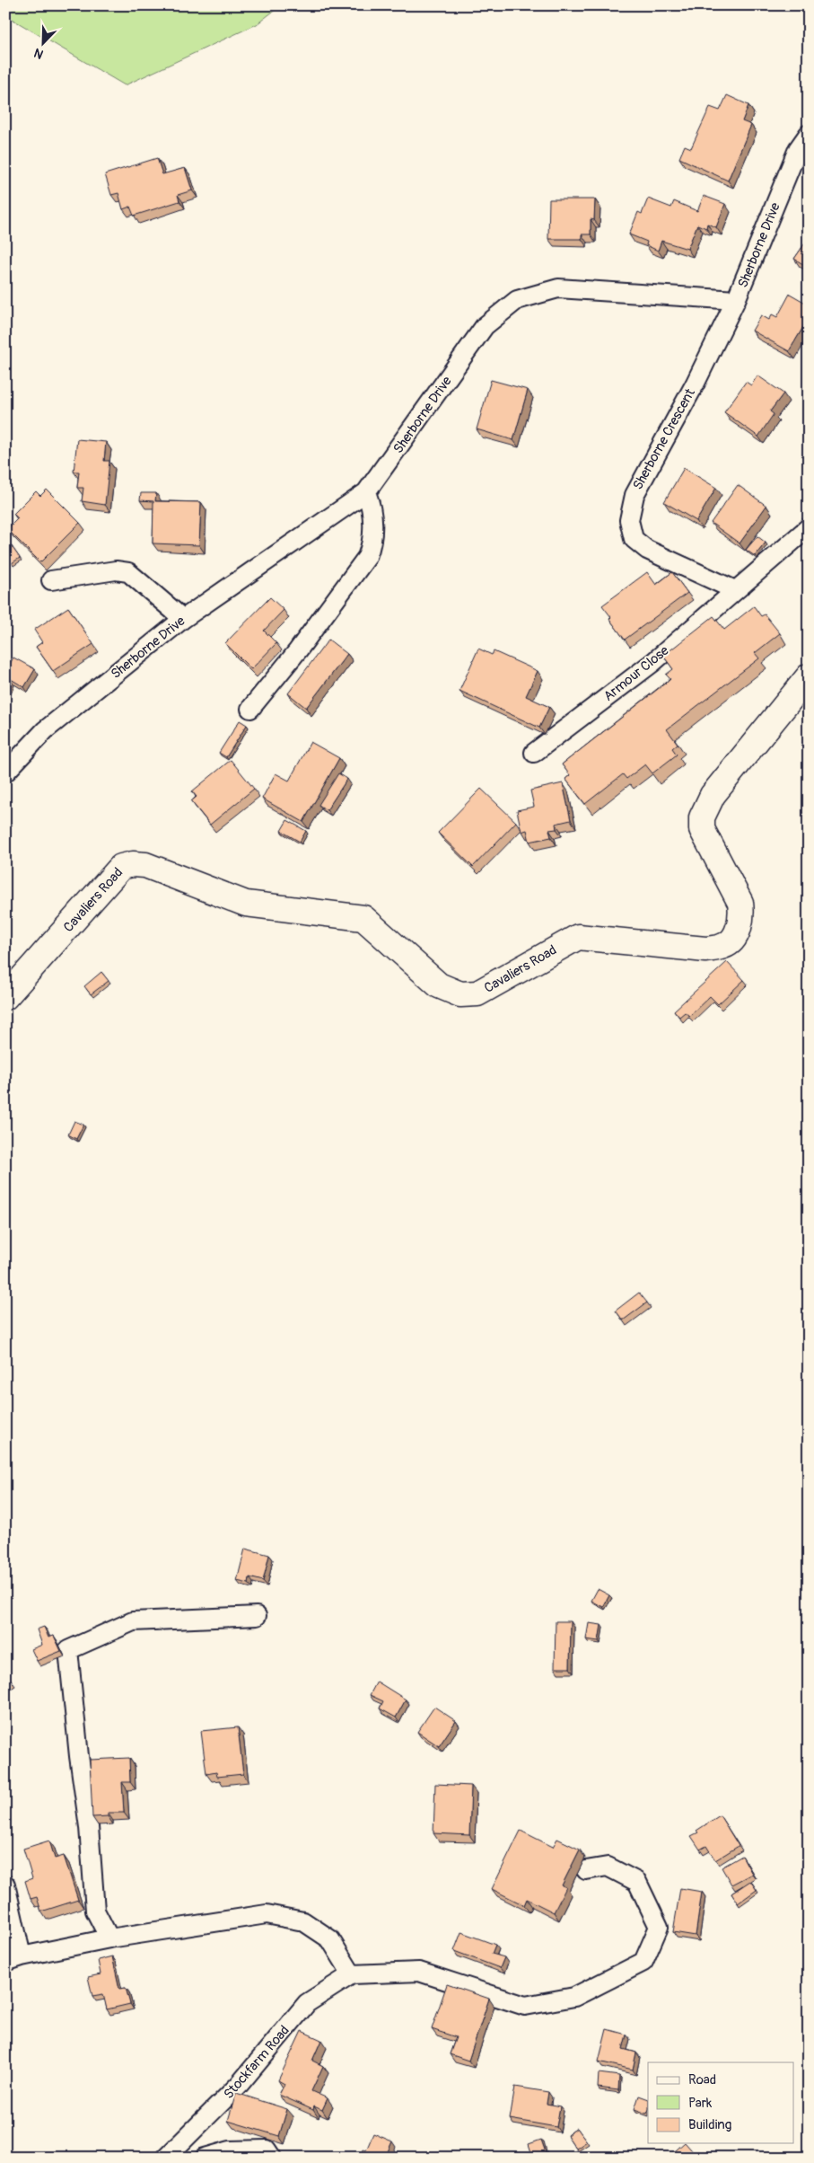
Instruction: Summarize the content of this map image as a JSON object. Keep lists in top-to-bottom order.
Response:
{
  "streets": {
    "main road": ["Cavaliers Road"],
    "street": [
      "Sherborne Drive",
      "Sherborne Crescent",
      "Armour Close",
      "Stockfarm Road"
    ]
  },
  "crossings": [
    ["Sherborne Drive", "Sherborne Crescent"],
    ["Sherborne Crescent", "Armour Close"]
  ],
  "legend": ["Road", "Park", "Building"],
  "north": "bottom left"
}
